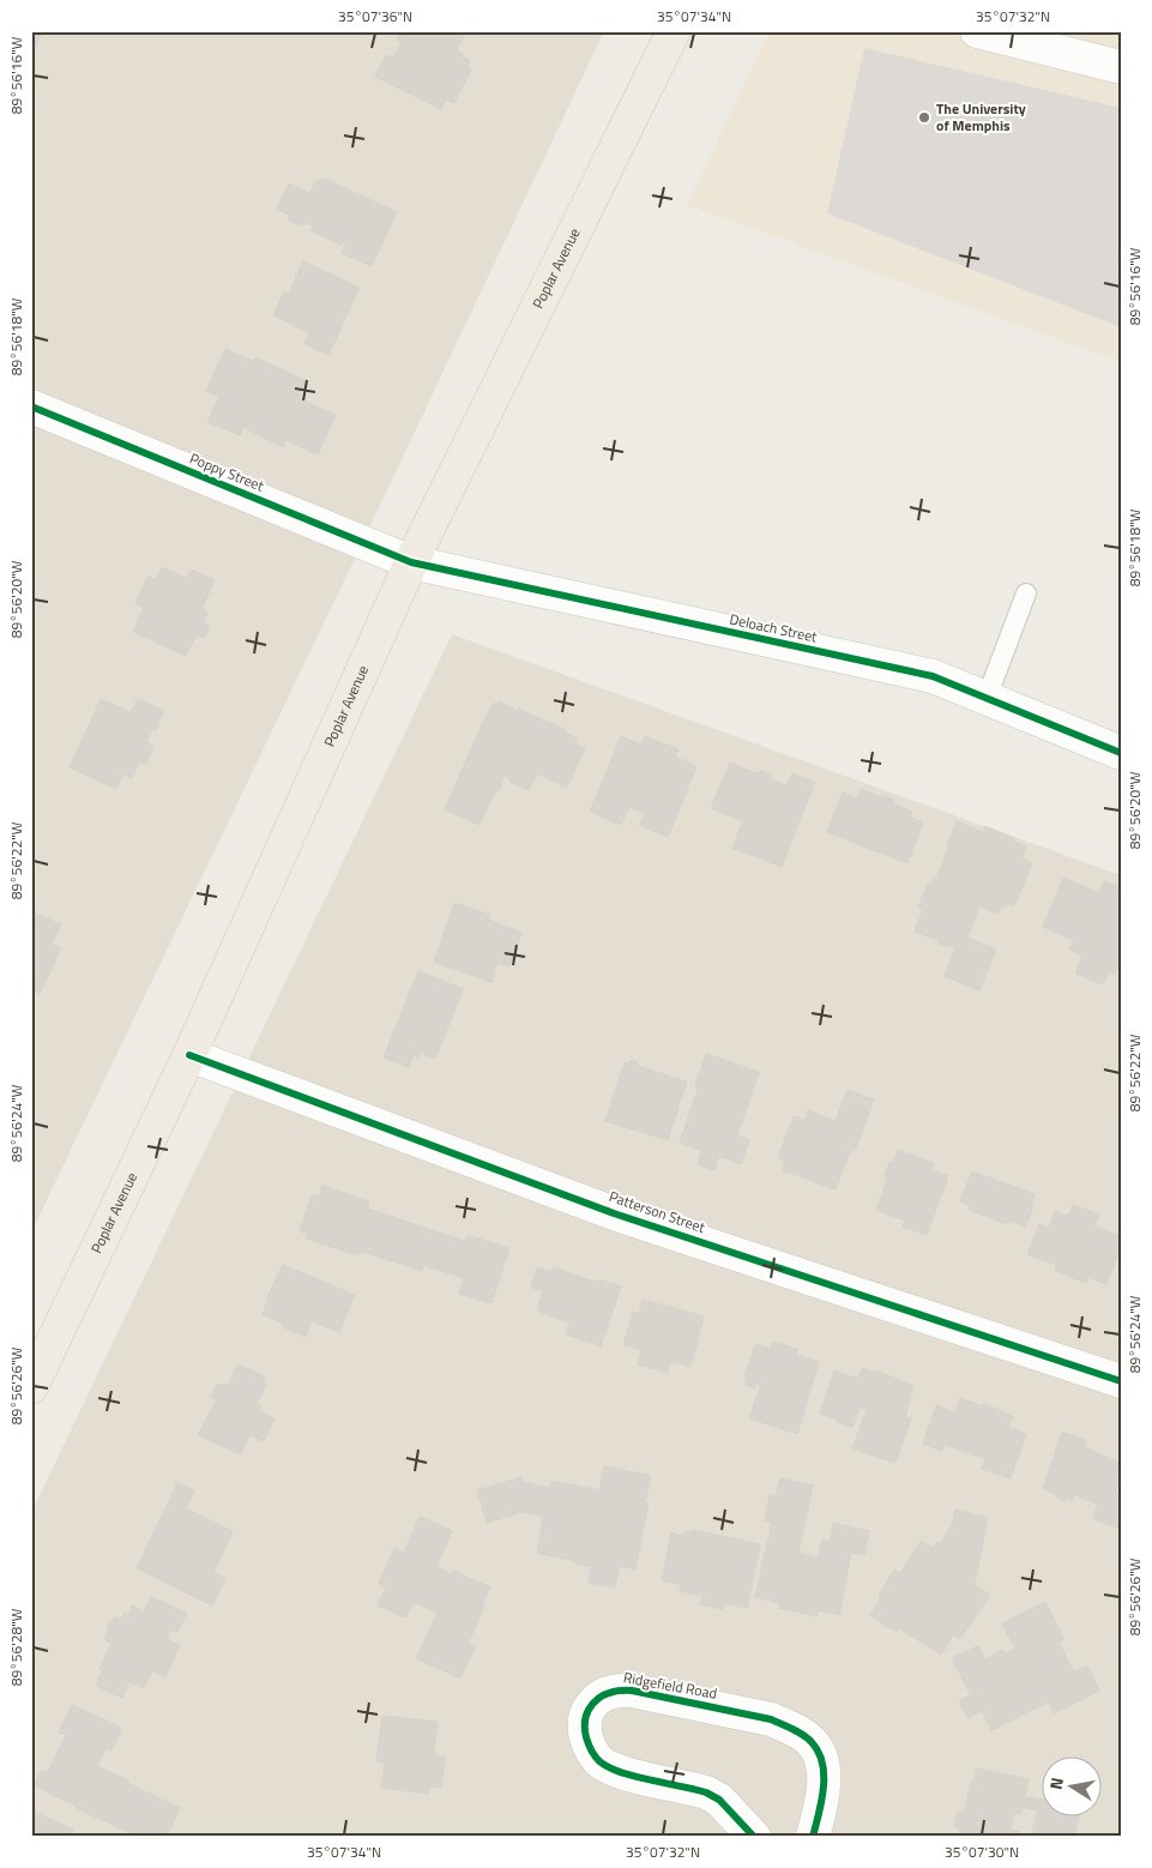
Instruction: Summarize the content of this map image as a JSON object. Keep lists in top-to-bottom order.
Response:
{
  "streets": {
    "main road": ["Poplar Avenue"],
    "street": [
      "Poppy Street",
      "Deloach Street",
      "Patterson Street",
      "Ridgefield Road"
    ]
  },
  "crossings": [
    ["Poplar Avenue", "Poppy Street"],
    ["Poplar Avenue", "Deloach Street"],
    ["Poplar Avenue", "Patterson Street"],
    ["Poppy Street", "Deloach Street"]
  ],
  "places": ["The University of Memphis"],
  "north": "left",
  "coordinates": [
    "35°07'36\"N",
    "35°07'34\"N",
    "35°07'32\"N",
    "89°56'16\"W",
    "89°56'18\"W",
    "89°56'20\"W",
    "89°56'22\"W",
    "89°56'24\"W",
    "89°56'26\"W",
    "89°56'28\"W",
    "35°07'30\"N"
  ]
}
